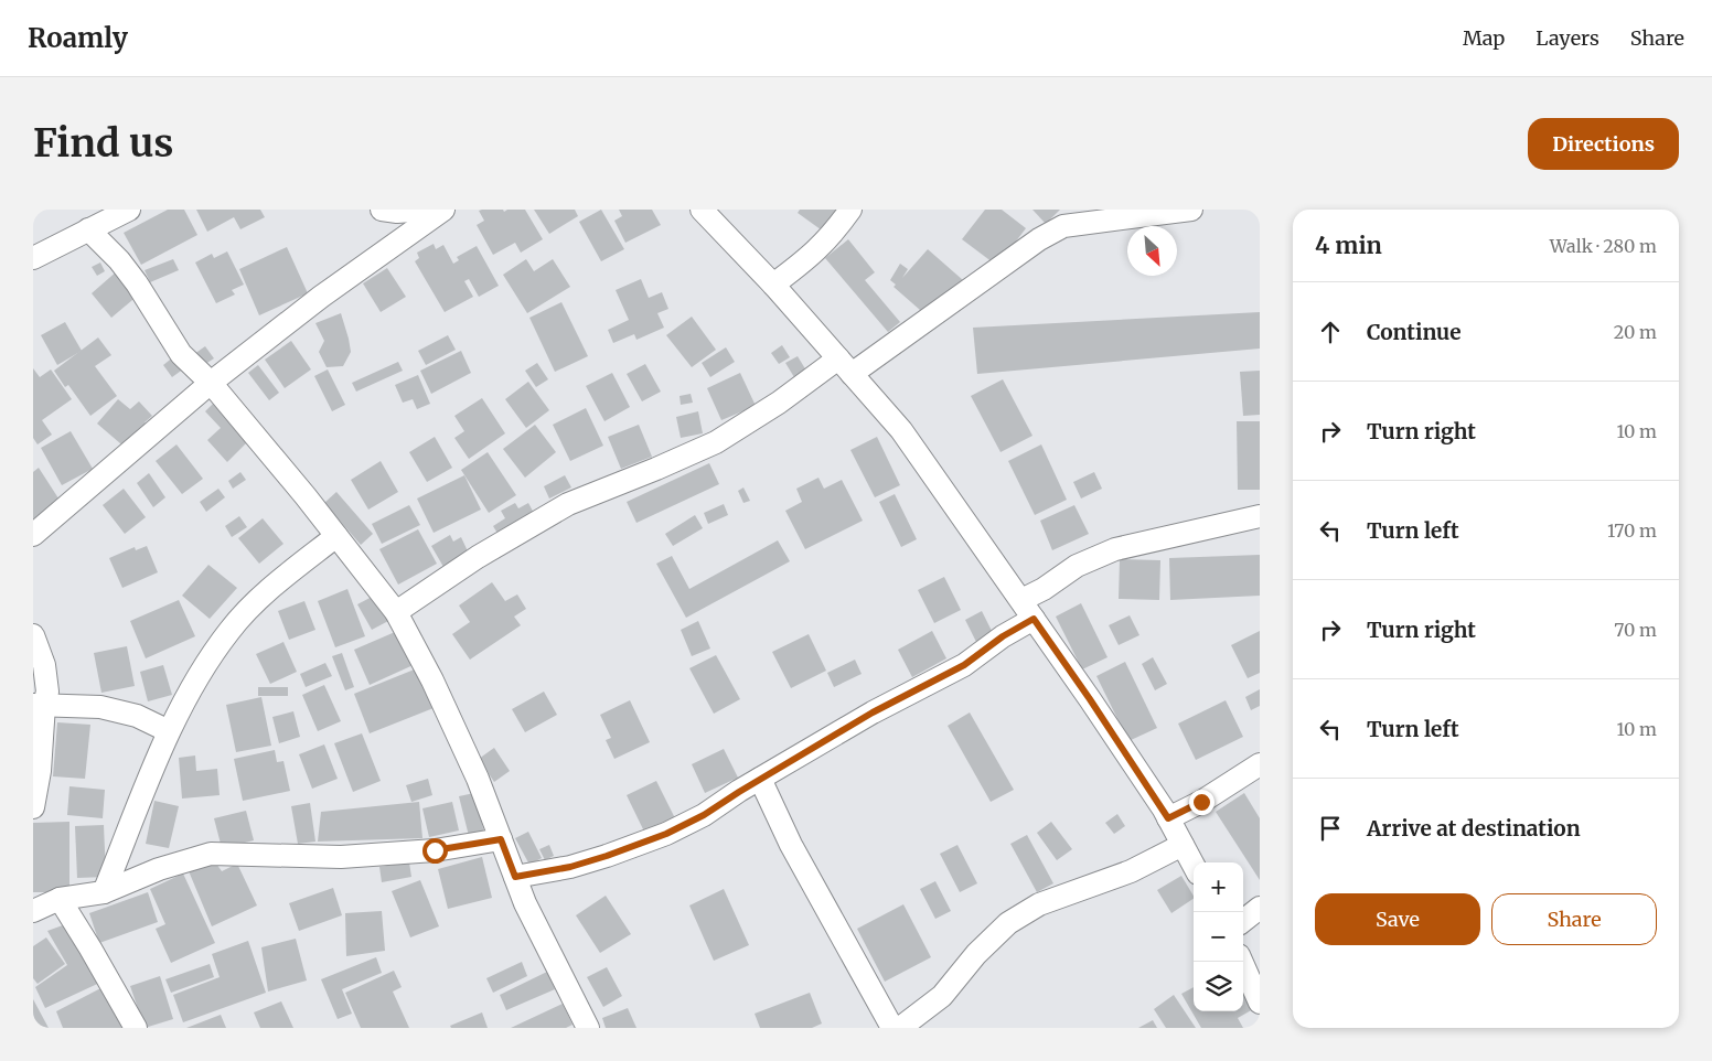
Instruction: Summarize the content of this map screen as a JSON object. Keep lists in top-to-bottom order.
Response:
{
  "north": "bottom right",
  "page": {
    "header": "Roamly",
    "nav": ["Map", "Layers", "Share"],
    "buttons": [
      "Directions",
      ["Save", "Share"]
    ],
    "title": "Find us",
    "heading": ["4 min", "Walk · 280 m"],
    "list": [
      ["Continue", "20 m"],
      ["Turn right", "10 m"],
      ["Turn left", "170 m"],
      ["Turn right", "70 m"],
      ["Turn left", "10 m"],
      "Arrive at destination"
    ],
    "map_buttons": ["+", "−"]
  }
}
